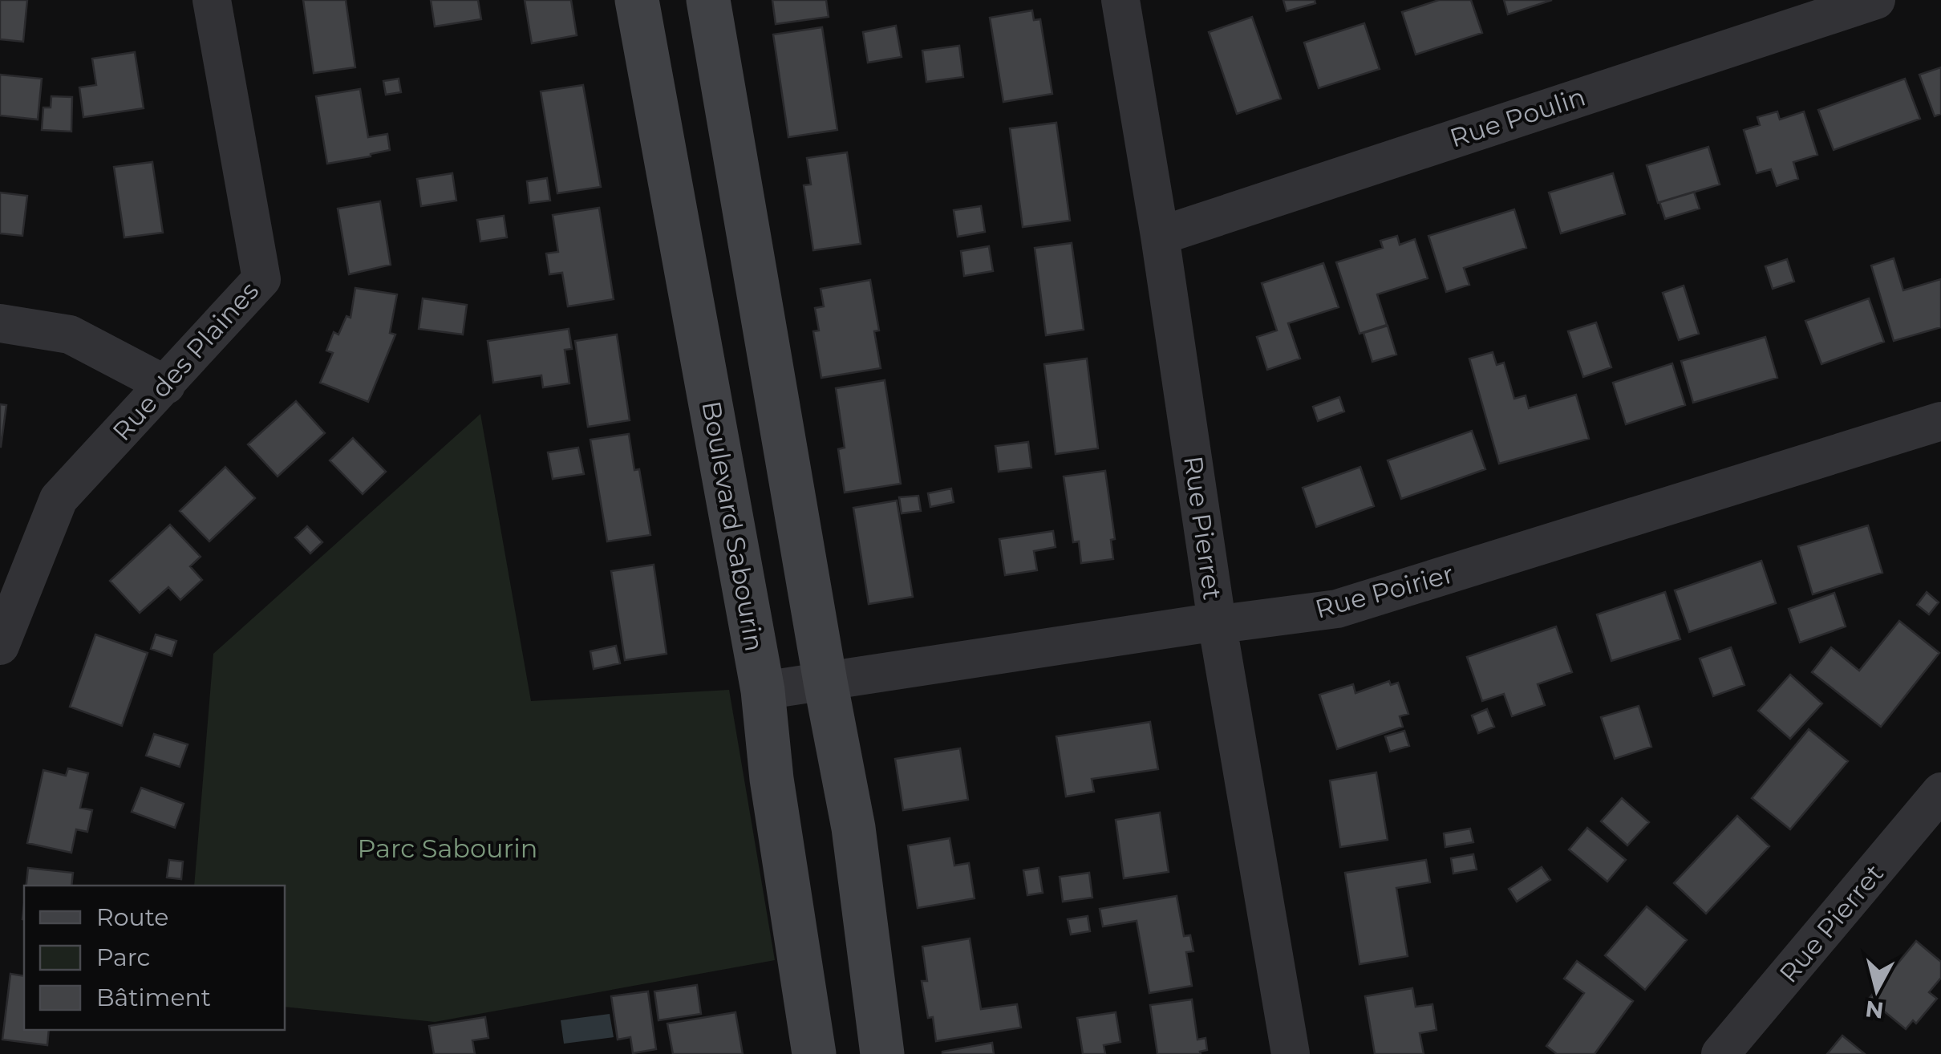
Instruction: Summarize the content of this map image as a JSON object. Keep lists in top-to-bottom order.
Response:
{
  "streets": {
    "street": [
      "Rue Poulin",
      "Rue des Plaines",
      "Boulevard Sabourin",
      "Rue Pierret",
      "Rue Poirier"
    ]
  },
  "crossings": [
    ["Rue Poulin", "Rue Pierret"],
    ["Boulevard Sabourin", "Rue Poirier"],
    ["Rue Pierret", "Rue Poirier"]
  ],
  "parks": ["Parc Sabourin"],
  "legend": ["Route", "Parc", "Bâtiment"],
  "north": "bottom"
}
